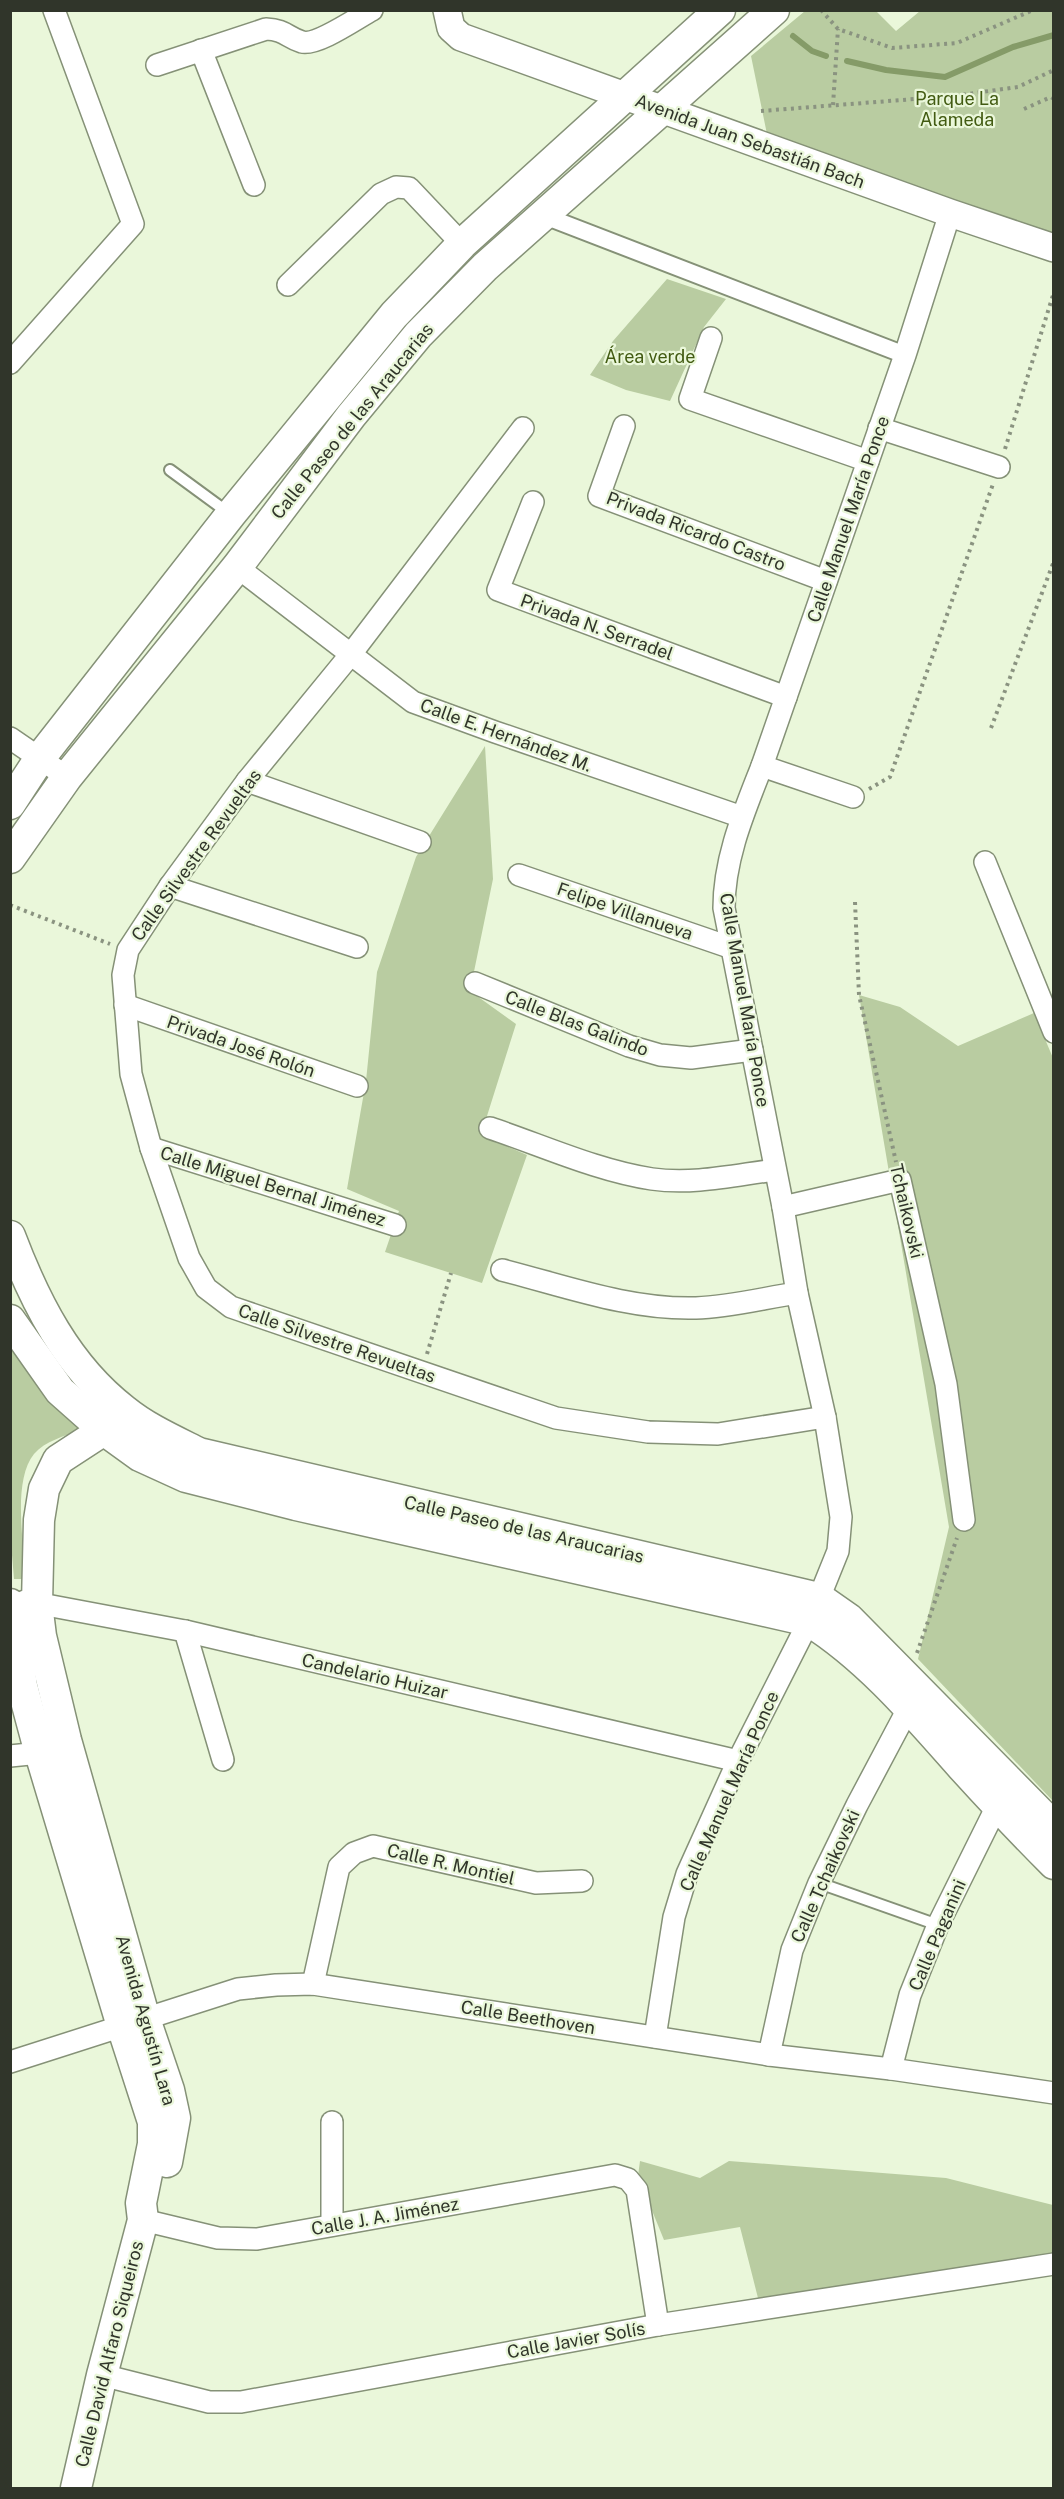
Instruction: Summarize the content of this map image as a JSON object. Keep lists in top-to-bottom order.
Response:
{
  "streets": {
    "main road": ["Calle Paseo de las Araucarias", "Avenida Agustín Lara", "Calle David Alfaro Siqueiros"],
    "street": [
      "Avenida Juan Sebastián Bach",
      "Calle Manuel María Ponce",
      "Privada Ricardo Castro",
      "Privada N. Serradel",
      "Calle E. Hernández M.",
      "Calle Silvestre Revueltas",
      "Felipe Villanueva",
      "Calle Blas Galindo",
      "Privada José Rolón",
      "Calle Miguel Bernal Jiménez",
      "Tchaikovski",
      "Candelario Huizar",
      "Calle R. Montiel",
      "Calle Tchaikovski",
      "Calle Paganini",
      "Calle Beethoven",
      "Calle J. A. Jiménez",
      "Calle Javier Solís"
    ]
  },
  "crossings": [
    ["Avenida Juan Sebastián Bach", "Calle Paseo de las Araucarias"],
    ["Avenida Juan Sebastián Bach", "Calle Manuel María Ponce"],
    ["Calle Paseo de las Araucarias", "Calle Manuel María Ponce"],
    ["Calle Paseo de las Araucarias", "Calle E. Hernández M."],
    ["Calle Paseo de las Araucarias", "Calle Tchaikovski"],
    ["Calle Paseo de las Araucarias", "Calle Paganini"],
    ["Calle Paseo de las Araucarias", "Avenida Agustín Lara"],
    ["Calle Manuel María Ponce", "Privada Ricardo Castro"],
    ["Calle Manuel María Ponce", "Privada N. Serradel"],
    ["Calle Manuel María Ponce", "Calle E. Hernández M."],
    ["Calle Manuel María Ponce", "Calle Silvestre Revueltas"],
    ["Calle Manuel María Ponce", "Felipe Villanueva"],
    ["Calle Manuel María Ponce", "Calle Blas Galindo"],
    ["Calle Manuel María Ponce", "Candelario Huizar"],
    ["Calle Manuel María Ponce", "Calle Beethoven"],
    ["Calle E. Hernández M.", "Calle Silvestre Revueltas"],
    ["Calle Silvestre Revueltas", "Privada José Rolón"],
    ["Calle Silvestre Revueltas", "Calle Miguel Bernal Jiménez"],
    ["Candelario Huizar", "Avenida Agustín Lara"],
    ["Calle R. Montiel", "Calle Beethoven"],
    ["Calle Tchaikovski", "Calle Beethoven"],
    ["Calle Paganini", "Calle Beethoven"],
    ["Calle Beethoven", "Avenida Agustín Lara"],
    ["Avenida Agustín Lara", "Calle J. A. Jiménez"],
    ["Avenida Agustín Lara", "Calle David Alfaro Siqueiros"],
    ["Calle J. A. Jiménez", "Calle Javier Solís"],
    ["Calle J. A. Jiménez", "Calle David Alfaro Siqueiros"],
    ["Calle Javier Solís", "Calle David Alfaro Siqueiros"]
  ],
  "parks": ["Parque La Alameda", "Área verde"]
}
